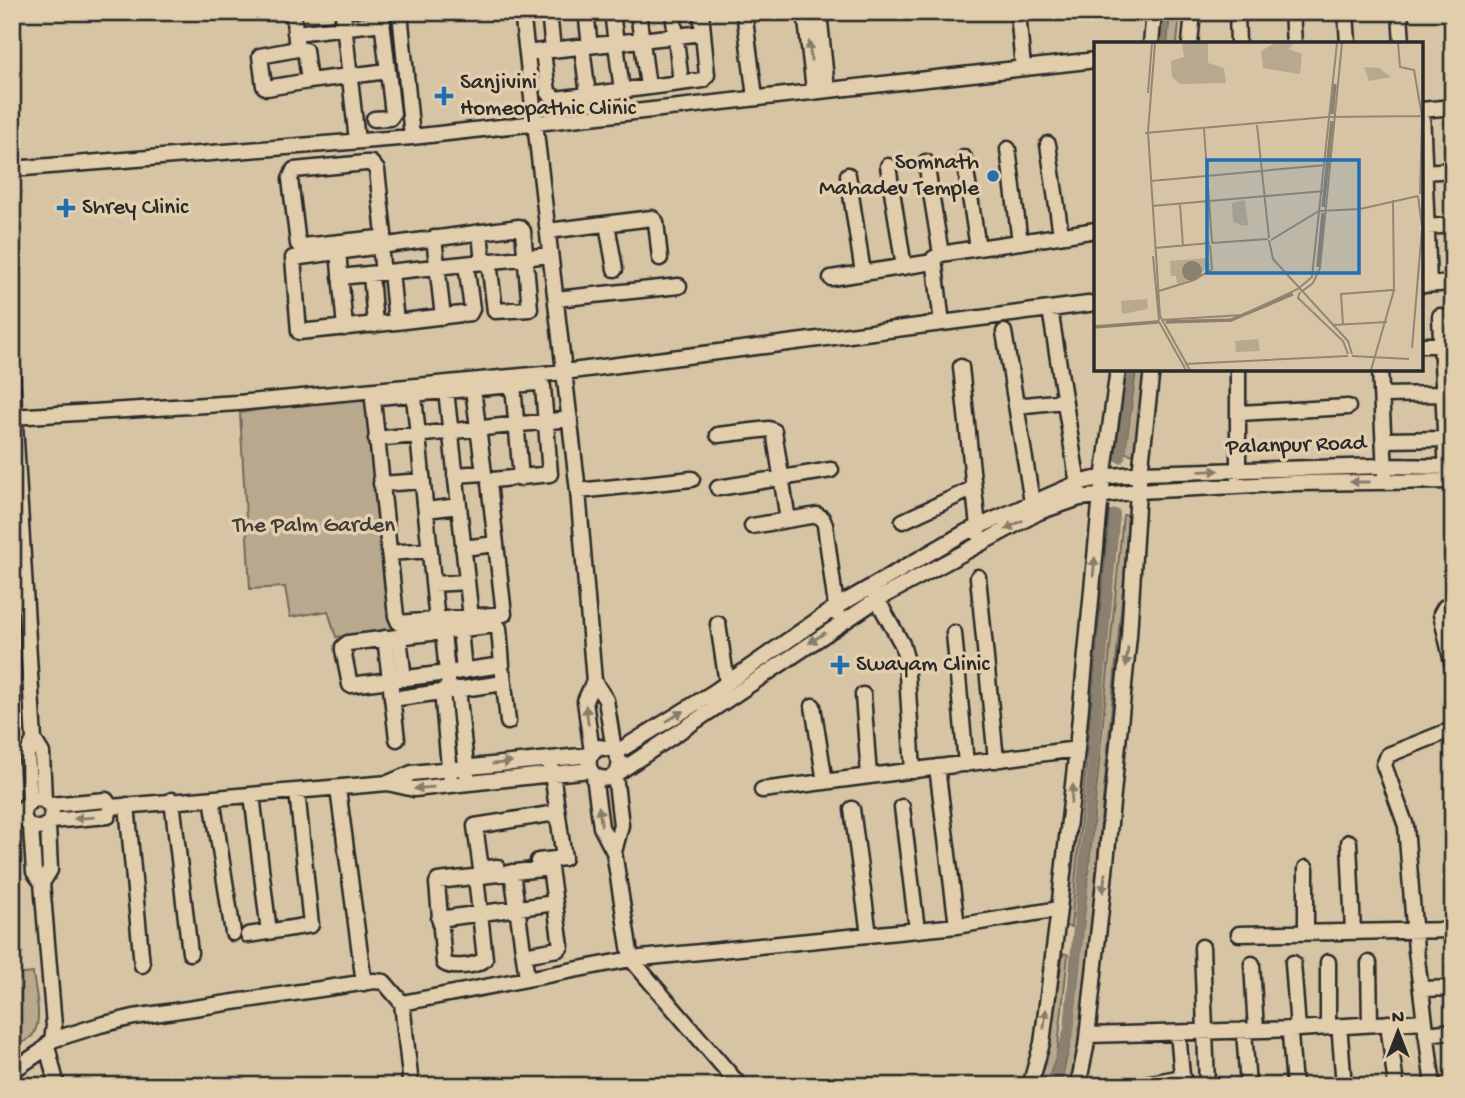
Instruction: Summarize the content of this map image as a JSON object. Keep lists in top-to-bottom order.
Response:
{
  "streets": {
    "street": ["Palanpur Road"]
  },
  "parks": ["The Palm Garden"],
  "places": {
    "health": ["Sanjivini Homeopathic Clinic", "Shrey Clinic", "Swayam Clinic"],
    "other": ["Somnath Mahadev Temple"]
  },
  "north": "top"
}
